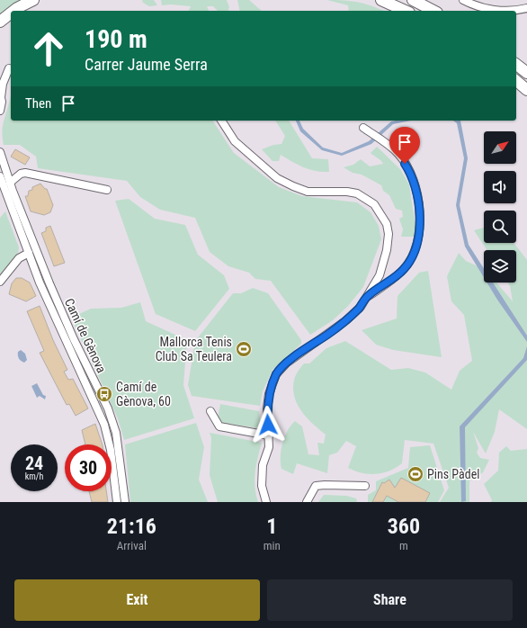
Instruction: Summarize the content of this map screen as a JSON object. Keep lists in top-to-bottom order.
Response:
{
  "streets": {
    "street": ["Camí de Gènova"]
  },
  "places": {
    "sports": ["Mallorca Tenis Club Sa Teulera", "Pins Pàdel"],
    "bus stop": ["Camí de Gènova, 60"]
  },
  "north": "top right",
  "page": {
    "turn": ["190 m", "Carrer Jaume Serra"],
    "then": "Then",
    "speed": "24 km/h",
    "limit": "30",
    "eta": [
      "21:16",
      "Arrival",
      "1",
      "min",
      "360",
      "m"
    ],
    "buttons": ["Exit", "Share"]
  }
}
